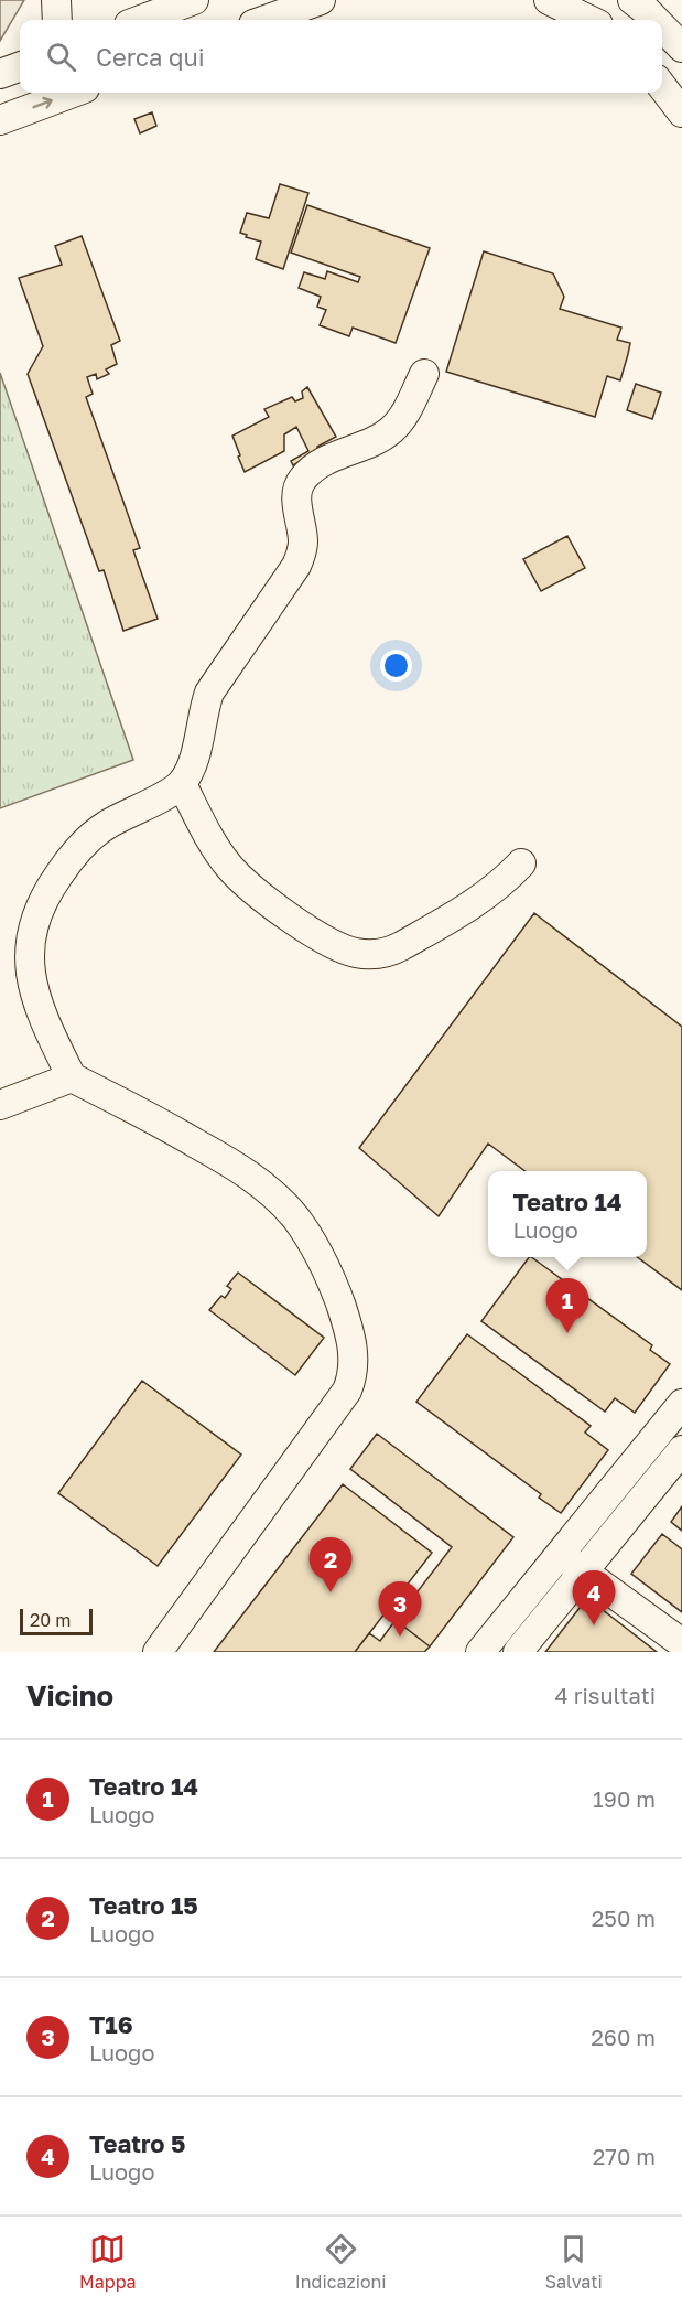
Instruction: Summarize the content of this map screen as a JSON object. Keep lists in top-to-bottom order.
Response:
{
  "scale_bar": "20 m",
  "page": {
    "search": "Cerca qui",
    "popup": ["Teatro 14", "Luogo"],
    "pins": [
      "1",
      "2",
      "4",
      "3"
    ],
    "scale": "20 m",
    "heading": ["Vicino", "4 risultati"],
    "list": [
      {
        "mark": "1",
        "name": "Teatro 14",
        "note": "Luogo",
        "value": "190 m"
      },
      {
        "mark": "2",
        "name": "Teatro 15",
        "note": "Luogo",
        "value": "250 m"
      },
      {
        "mark": "3",
        "name": "T16",
        "note": "Luogo",
        "value": "260 m"
      },
      {
        "mark": "4",
        "name": "Teatro 5",
        "note": "Luogo",
        "value": "270 m"
      }
    ],
    "nav": ["Mappa", "Indicazioni", "Salvati"]
  }
}
